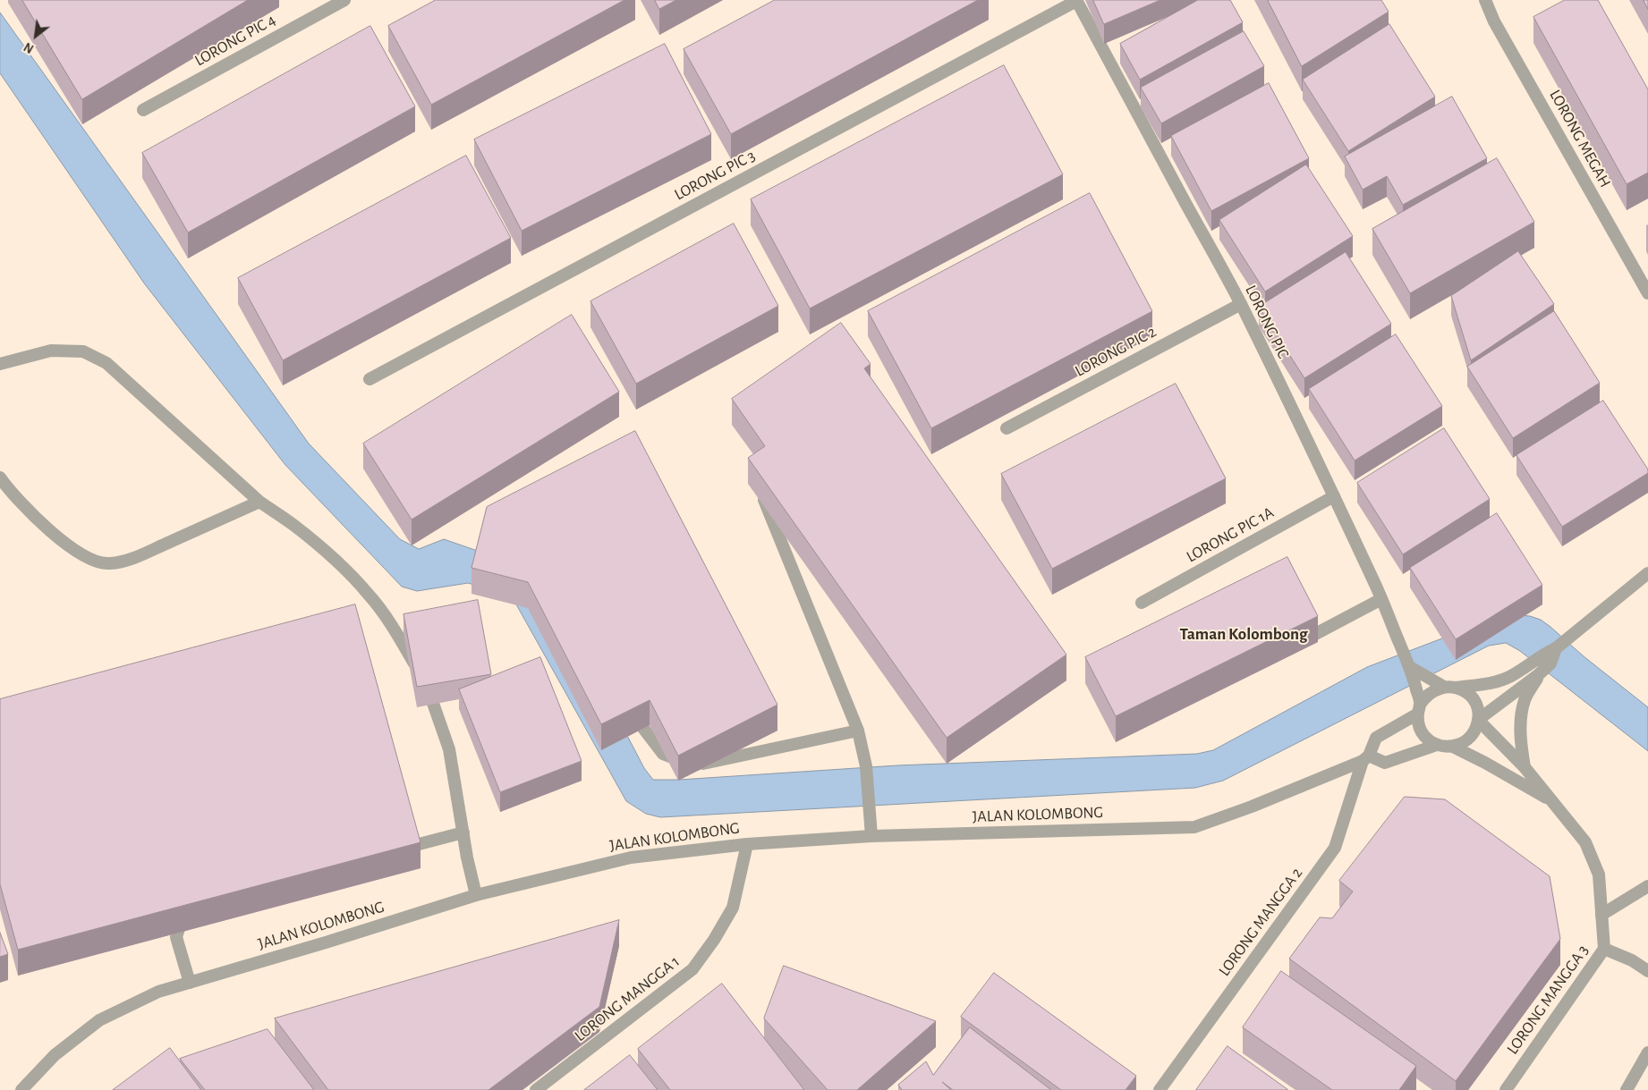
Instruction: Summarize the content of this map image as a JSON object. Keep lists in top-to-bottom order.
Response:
{
  "streets": {
    "street": [
      "LORONG PIC 4",
      "LORONG MEGAH",
      "LORONG PIC 3",
      "LORONG PIC",
      "LORONG PIC 2",
      "LORONG PIC 1A",
      "JALAN KOLOMBONG",
      "LORONG MANGGA 2",
      "LORONG MANGGA 1",
      "LORONG MANGGA 3"
    ]
  },
  "crossings": [
    ["LORONG PIC 3", "LORONG PIC"],
    ["LORONG PIC", "LORONG PIC 2"],
    ["LORONG PIC", "LORONG PIC 1A"],
    ["LORONG PIC", "LORONG MANGGA 3"],
    ["JALAN KOLOMBONG", "LORONG MANGGA 2"],
    ["JALAN KOLOMBONG", "LORONG MANGGA 1"]
  ],
  "districts": ["Taman Kolombong"],
  "north": "bottom left"
}
